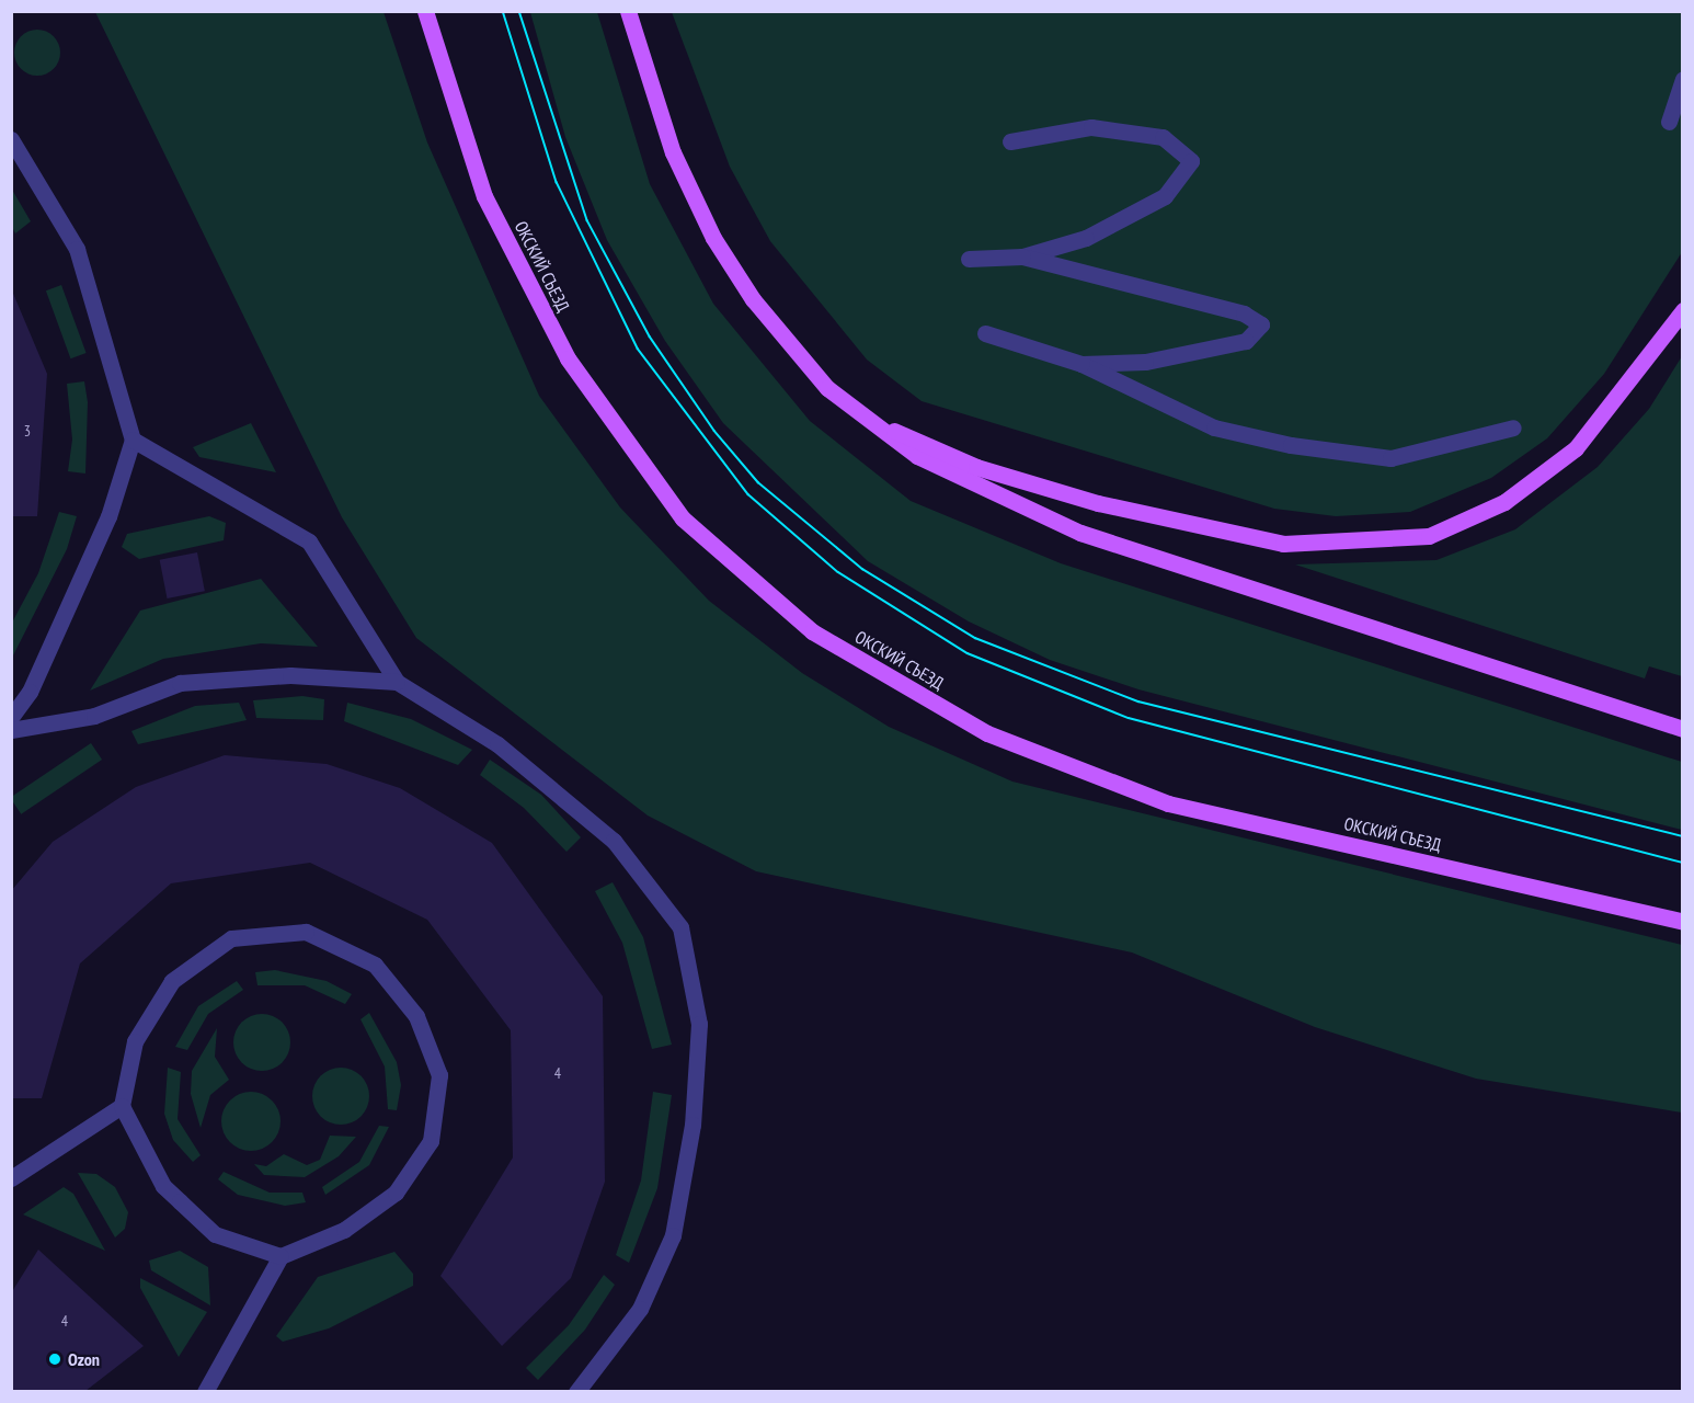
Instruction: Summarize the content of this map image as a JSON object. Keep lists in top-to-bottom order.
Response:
{
  "streets": {
    "main road": ["ОКСКИЙ СЪЕЗД"]
  },
  "places": ["Ozon"],
  "house_numbers": ["3", "4", "4"]
}
